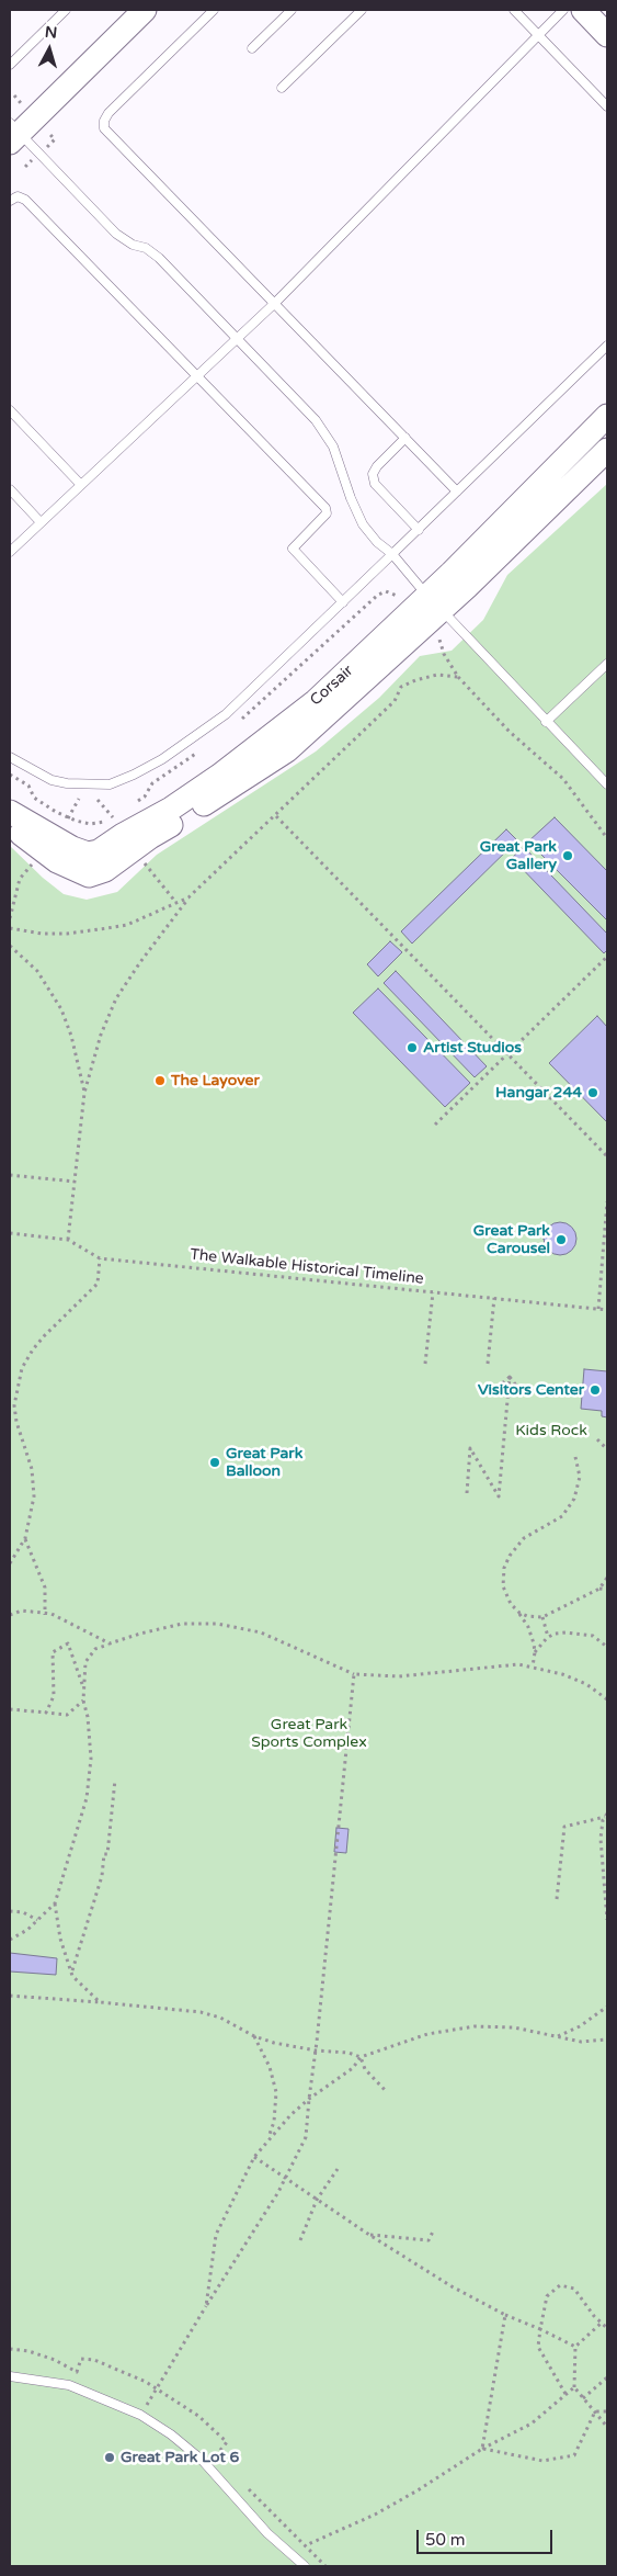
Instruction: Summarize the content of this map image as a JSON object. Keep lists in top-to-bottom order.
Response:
{
  "streets": {
    "street": ["Corsair"],
    "path": ["The Walkable Historical Timeline"]
  },
  "parks": ["Kids Rock", "Great Park Sports Complex"],
  "places": [
    "Great Park Gallery",
    "Artist Studios",
    "The Layover",
    "Hangar 244",
    "Great Park Carousel",
    "Visitors Center",
    "Great Park Balloon",
    "Great Park Lot 6"
  ],
  "scale_bar": "50 m",
  "north": "top"
}
